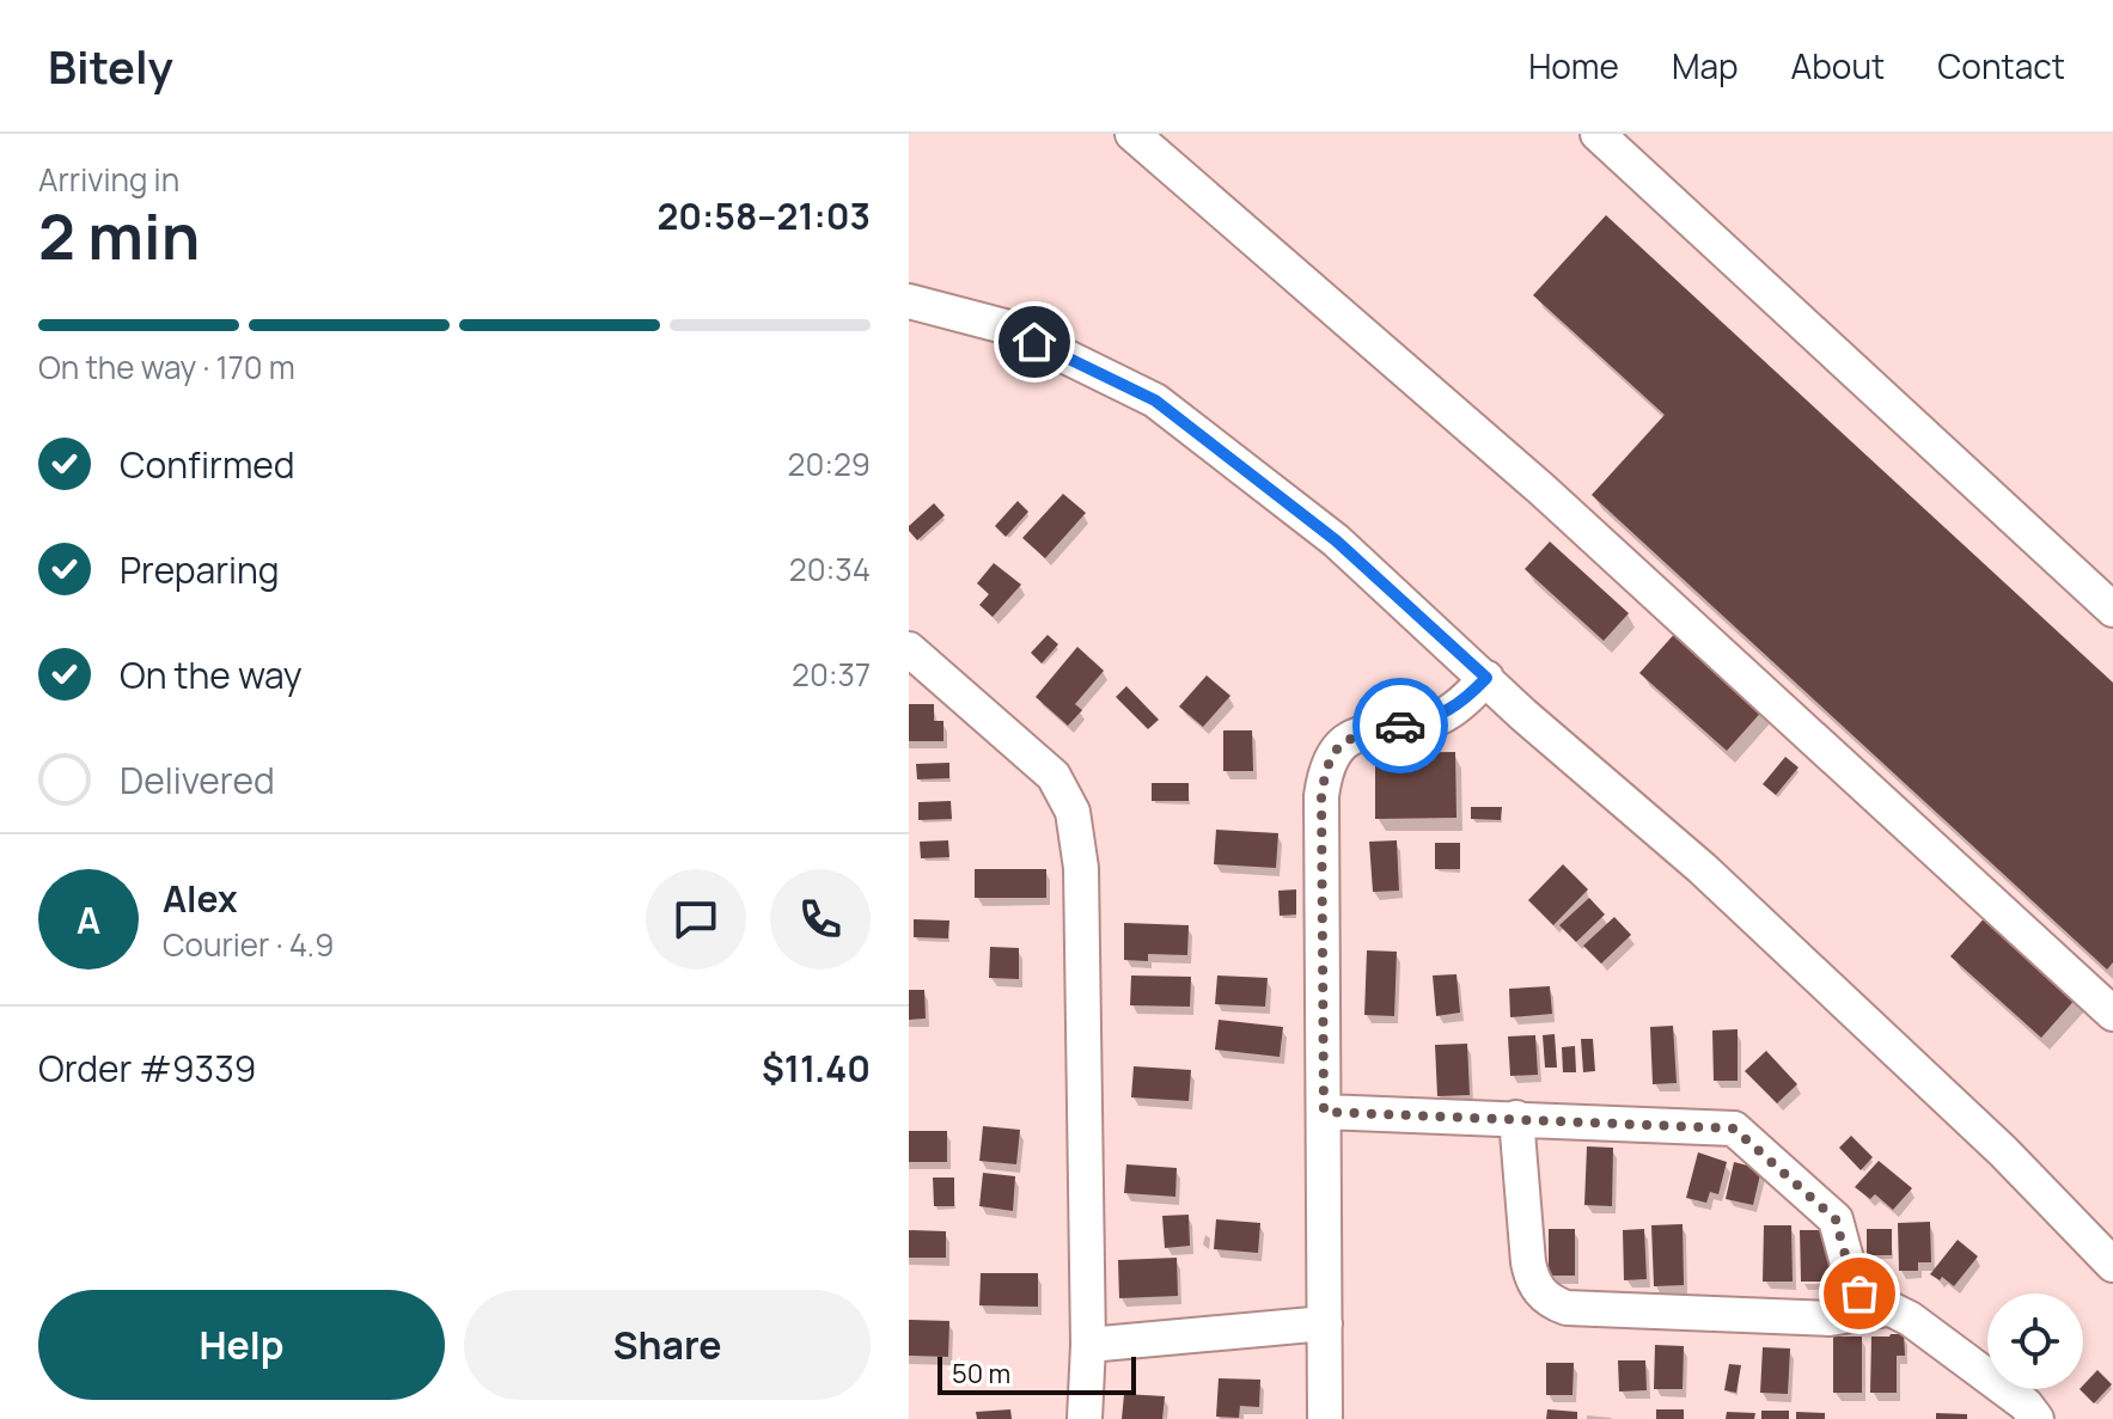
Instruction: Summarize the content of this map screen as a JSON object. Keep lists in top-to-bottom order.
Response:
{
  "scale_bar": "50 m",
  "page": {
    "header": "Bitely",
    "nav": [
      "Home",
      "Map",
      "About",
      "Contact"
    ],
    "heading": ["2 min", "Arriving in", "20:58–21:03"],
    "panel": [
      "Alex",
      "Courier · 4.9",
      "Order #9339",
      "$11.40"
    ],
    "bar": "On the way · 170 m",
    "list": [
      ["Confirmed", "20:29"],
      ["Preparing", "20:34"],
      ["On the way", "20:37"],
      "Delivered"
    ],
    "round": "A",
    "buttons": ["Help", "Share"],
    "scale": "50 m"
  }
}
